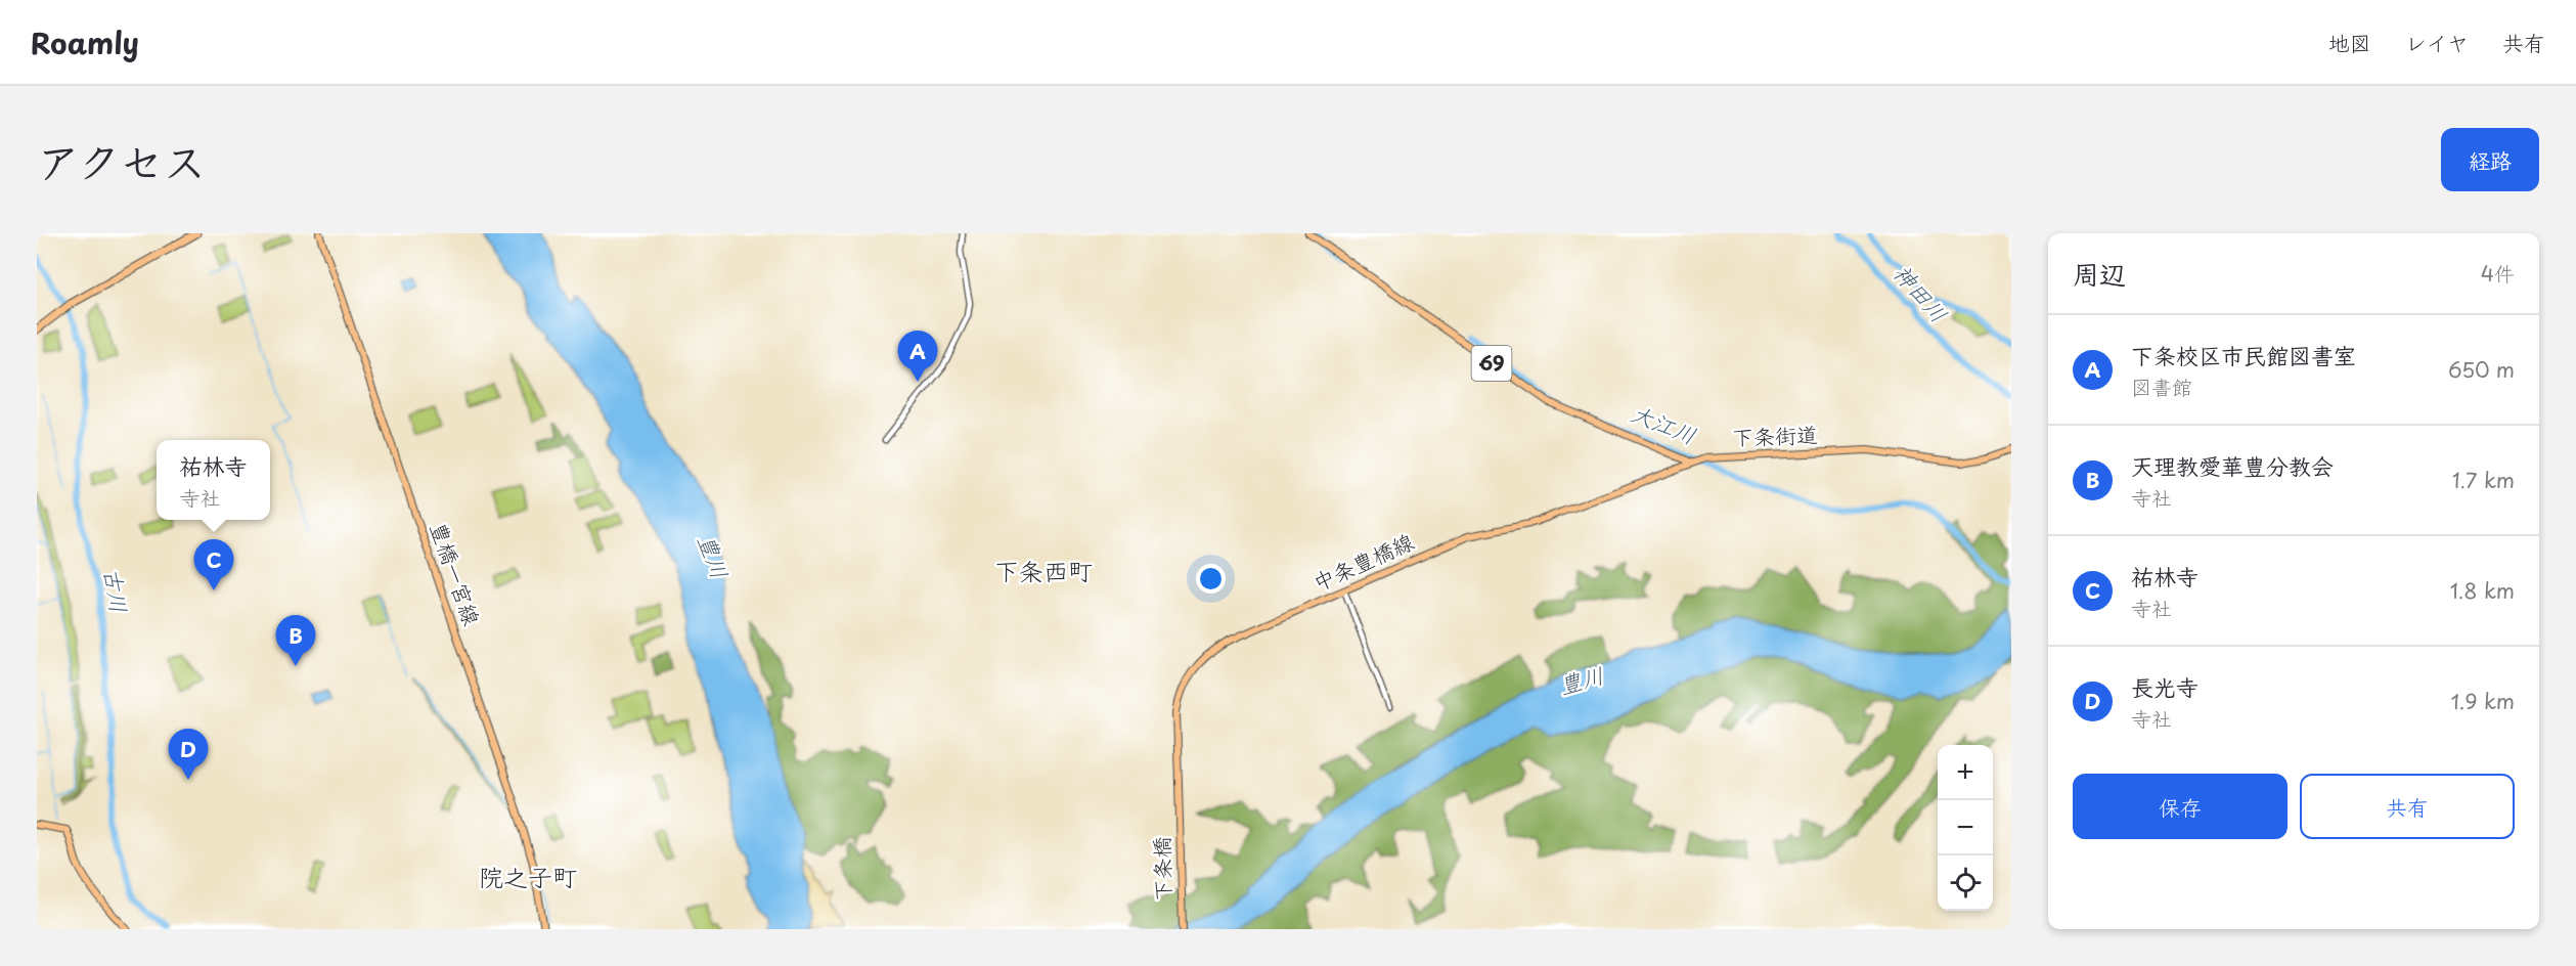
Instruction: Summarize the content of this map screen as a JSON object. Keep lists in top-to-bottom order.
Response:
{
  "streets": {
    "main road": [
      "69",
      "下条街道",
      "中条豊橋線",
      "豊橋一宮線",
      "下条橋"
    ]
  },
  "crossings": [
    ["69", "下条街道"],
    ["69", "中条豊橋線"],
    ["下条街道", "中条豊橋線"],
    ["中条豊橋線", "下条橋"]
  ],
  "districts": ["下条西町", "院之子町"],
  "water": [
    "神田川",
    "大江川",
    "豊川",
    "古川"
  ],
  "page": {
    "header": "Roamly",
    "nav": ["地図", "レイヤ", "共有"],
    "title": "アクセス",
    "buttons": [
      "経路",
      ["保存", "共有"]
    ],
    "heading": ["周辺", "4件"],
    "list": [
      {
        "mark": "A",
        "name": "下条校区市民館図書室",
        "note": "図書館",
        "value": "650 m"
      },
      {
        "mark": "B",
        "name": "天理教愛華豊分教会",
        "note": "寺社",
        "value": "1.7 km"
      },
      {
        "mark": "C",
        "name": "祐林寺",
        "note": "寺社",
        "value": "1.8 km"
      },
      {
        "mark": "D",
        "name": "長光寺",
        "note": "寺社",
        "value": "1.9 km"
      }
    ],
    "pins": [
      "A",
      "C",
      "B",
      "D"
    ],
    "popup": ["祐林寺", "寺社"],
    "map_buttons": ["+", "−"]
  }
}
